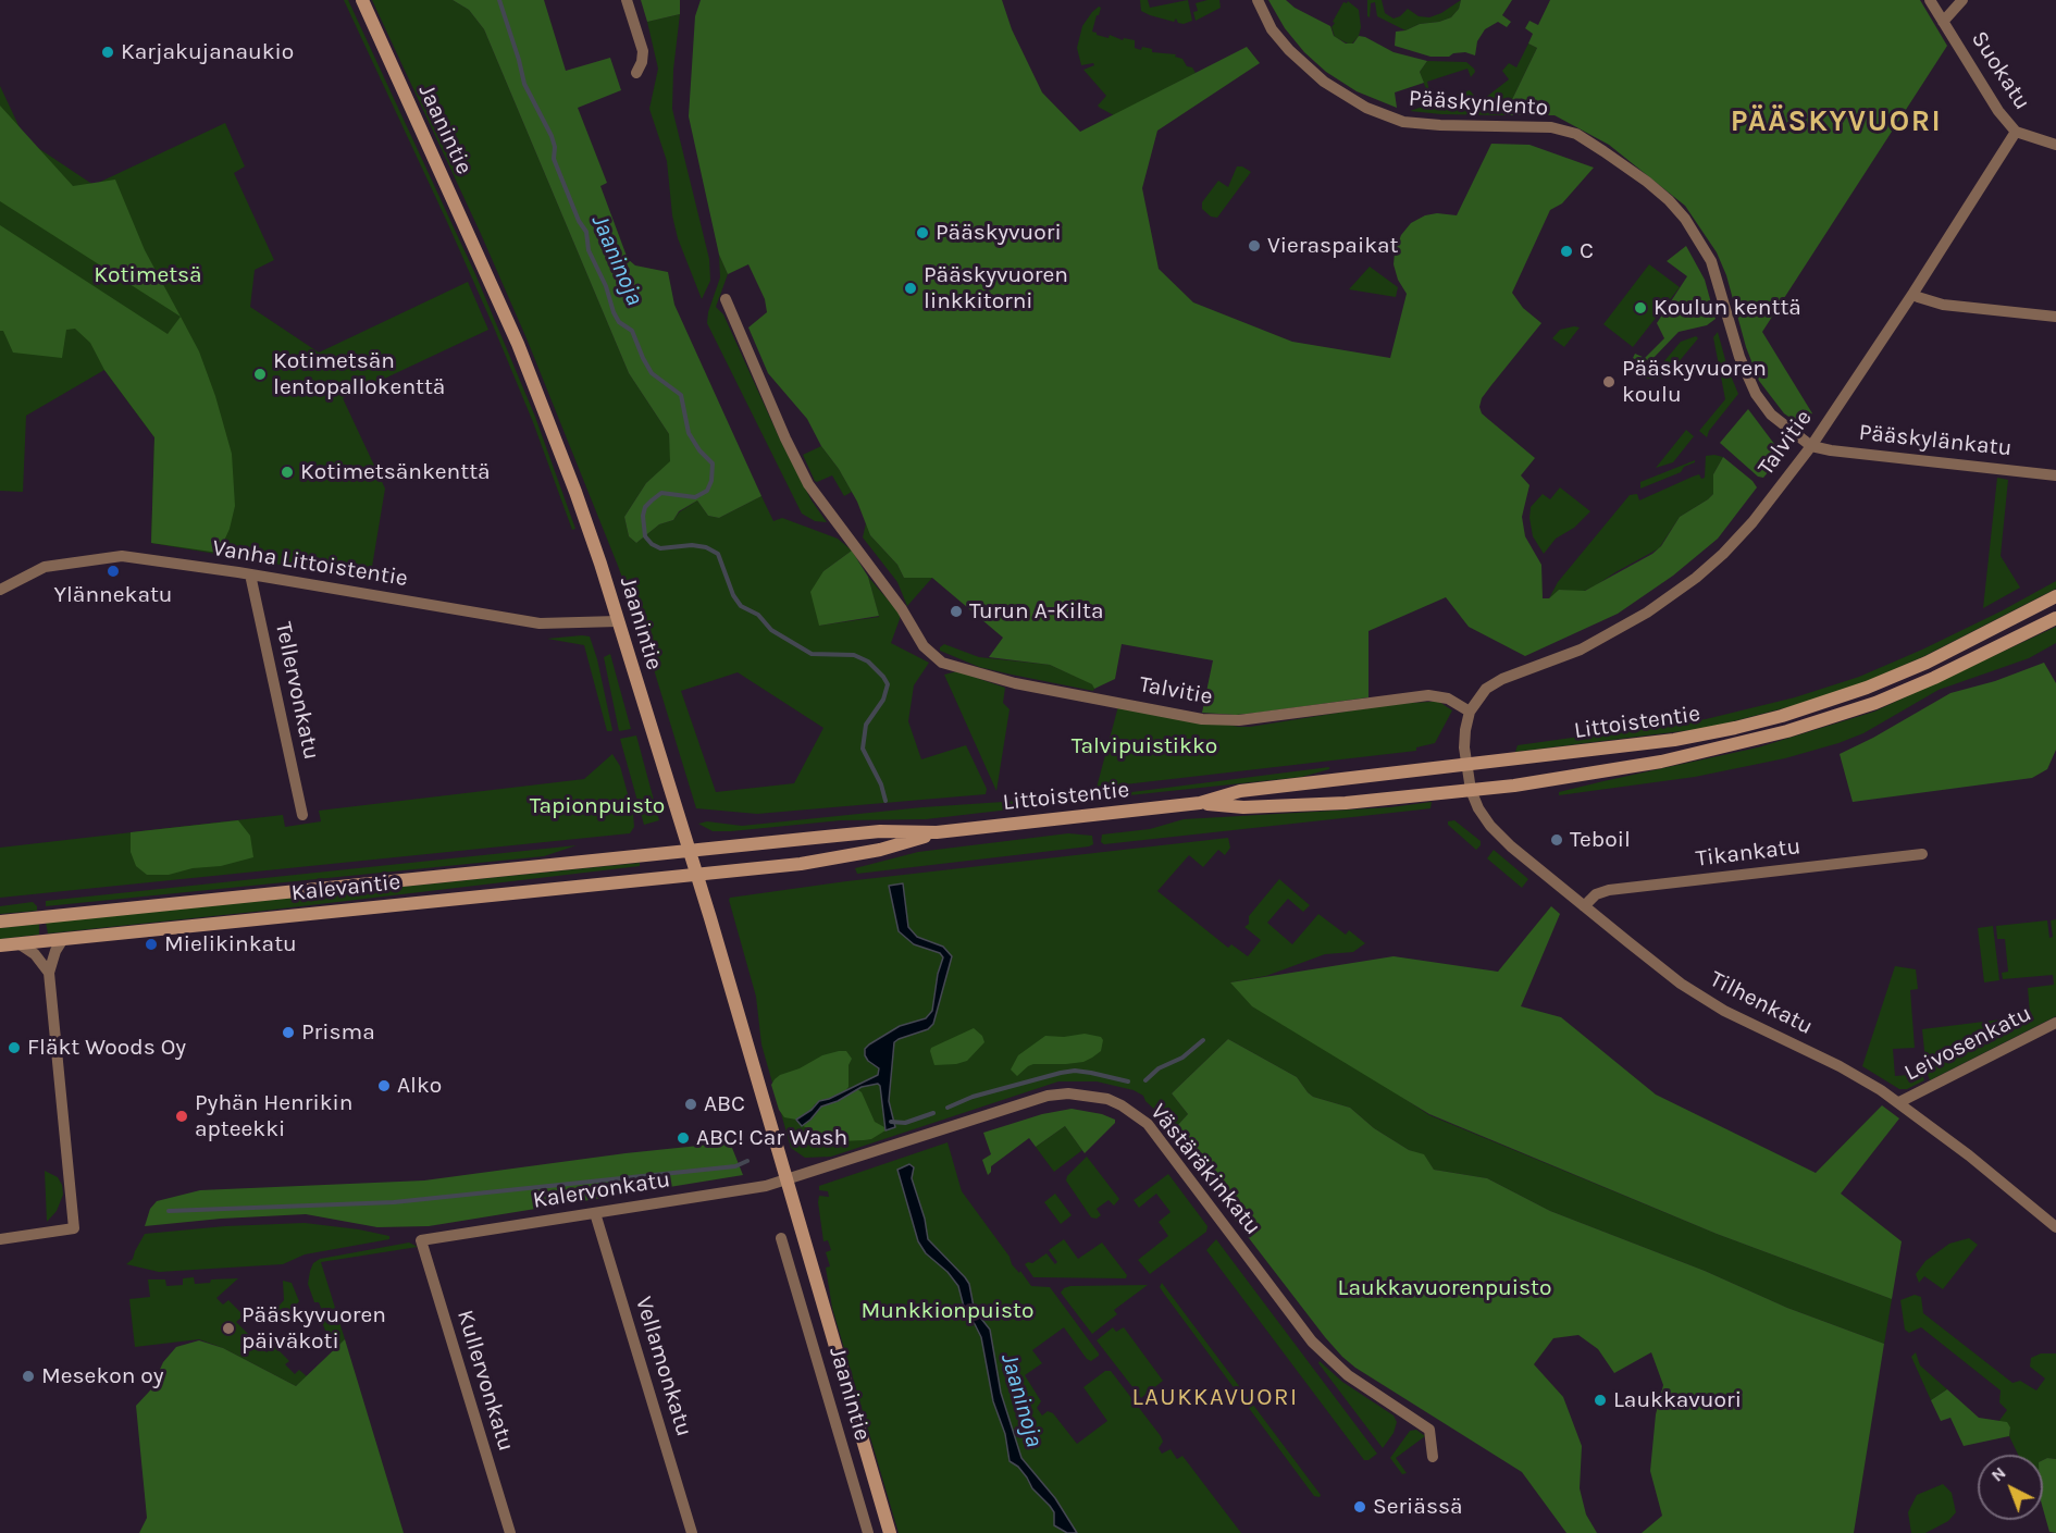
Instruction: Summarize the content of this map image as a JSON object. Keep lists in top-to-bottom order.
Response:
{
  "streets": {
    "main road": ["Jaanintie", "Littoistentie", "Kalevantie"],
    "street": [
      "Suokatu",
      "Pääskynlento",
      "Pääskylänkatu",
      "Talvitie",
      "Vanha Littoistentie",
      "Tellervonkatu",
      "Tikankatu",
      "Tilhenkatu",
      "Leivosenkatu",
      "Västäräkinkatu",
      "Kalervonkatu",
      "Vellamonkatu",
      "Kullervonkatu"
    ]
  },
  "crossings": [
    ["Suokatu", "Talvitie"],
    ["Pääskynlento", "Pääskylänkatu"],
    ["Pääskynlento", "Talvitie"],
    ["Jaanintie", "Vanha Littoistentie"],
    ["Jaanintie", "Littoistentie"],
    ["Jaanintie", "Kalevantie"],
    ["Jaanintie", "Västäräkinkatu"],
    ["Jaanintie", "Kalervonkatu"],
    ["Pääskylänkatu", "Talvitie"],
    ["Vanha Littoistentie", "Tellervonkatu"],
    ["Littoistentie", "Kalevantie"],
    ["Littoistentie", "Tilhenkatu"],
    ["Tikankatu", "Tilhenkatu"],
    ["Tilhenkatu", "Leivosenkatu"],
    ["Västäräkinkatu", "Kalervonkatu"],
    ["Kalervonkatu", "Vellamonkatu"],
    ["Kalervonkatu", "Kullervonkatu"]
  ],
  "districts": ["PÄÄSKYVUORI", "LAUKKAVUORI"],
  "water": ["Jaaninoja"],
  "parks": [
    "Kotimetsä",
    "Talvipuistikko",
    "Tapionpuisto",
    "Laukkavuorenpuisto",
    "Munkkionpuisto"
  ],
  "places": [
    "Karjakujanaukio",
    "Pääskyvuori",
    "Vieraspaikat",
    "C",
    "Pääskyvuoren linkkitorni",
    "Koulun kenttä",
    "Kotimetsän lentopallokenttä",
    "Pääskyvuoren koulu",
    "Kotimetsänkenttä",
    "Ylännekatu",
    "Turun A-Kilta",
    "Teboil",
    "Mielikinkatu",
    "Prisma",
    "Fläkt Woods Oy",
    "Alko",
    "ABC",
    "Pyhän Henrikin apteekki",
    "ABC! Car Wash",
    "Pääskyvuoren päiväkoti",
    "Mesekon oy",
    "Laukkavuori",
    "Seriässä"
  ],
  "north": "top left"
}
